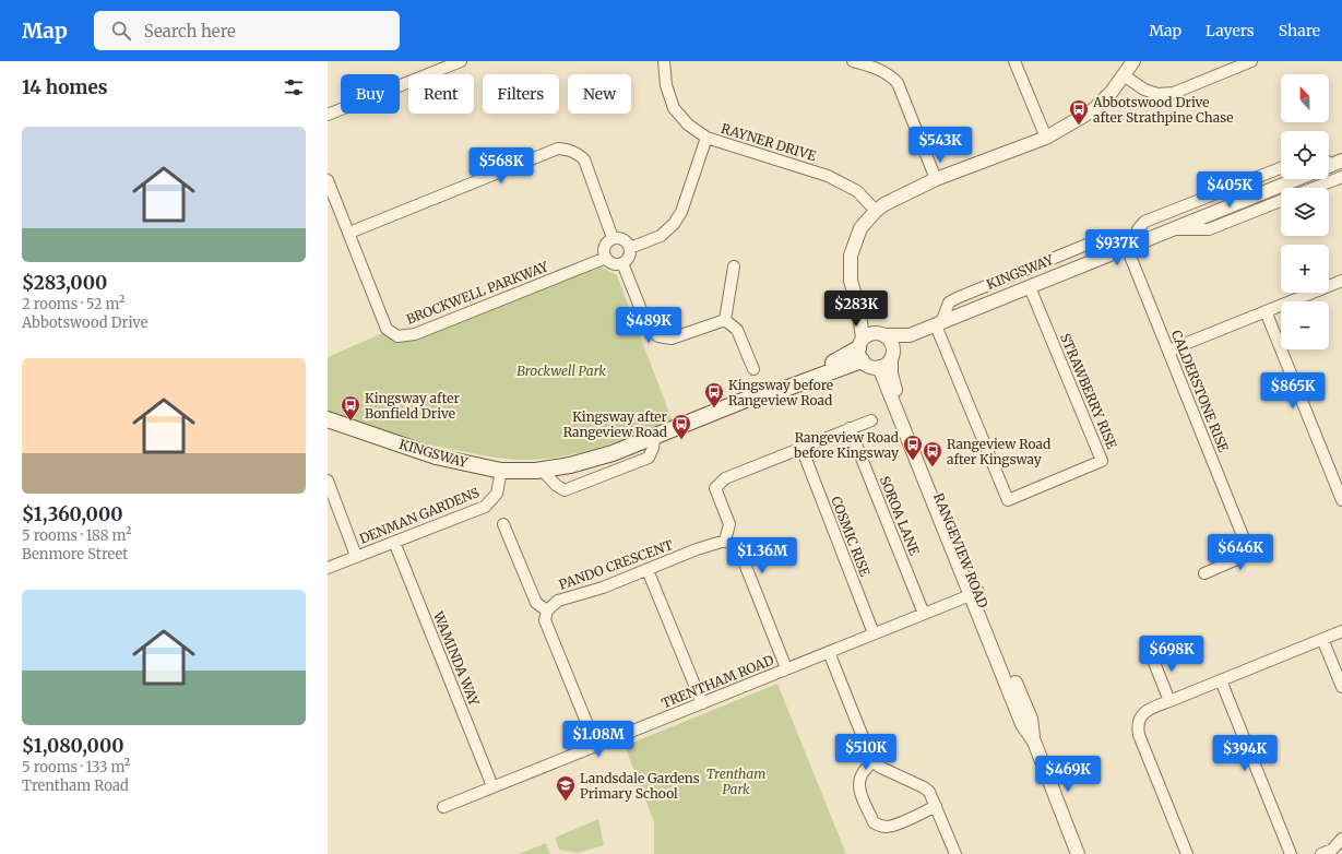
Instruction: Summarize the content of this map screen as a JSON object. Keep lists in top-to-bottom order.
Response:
{
  "streets": {
    "main road": ["KINGSWAY"],
    "street": [
      "RAYNER DRIVE",
      "BROCKWELL PARKWAY",
      "STRAWBERRY RISE",
      "CALDERSTONE RISE",
      "DENMAN GARDENS",
      "SOROA LANE",
      "COSMIC RISE",
      "RANGEVIEW ROAD",
      "PANDO CRESCENT",
      "WAMINDA WAY",
      "TRENTHAM ROAD"
    ]
  },
  "crossings": [
    ["KINGSWAY", "STRAWBERRY RISE"],
    ["KINGSWAY", "CALDERSTONE RISE"],
    ["KINGSWAY", "DENMAN GARDENS"],
    ["KINGSWAY", "RANGEVIEW ROAD"],
    ["DENMAN GARDENS", "WAMINDA WAY"],
    ["SOROA LANE", "TRENTHAM ROAD"],
    ["COSMIC RISE", "TRENTHAM ROAD"],
    ["RANGEVIEW ROAD", "TRENTHAM ROAD"],
    ["WAMINDA WAY", "TRENTHAM ROAD"]
  ],
  "parks": ["Brockwell Park", "Trentham Park"],
  "places": {
    "bus stop": [
      "Abbotswood Drive after Strathpine Chase",
      "Kingsway before Rangeview Road",
      "Kingsway after Bonfield Drive",
      "Kingsway after Rangeview Road",
      "Rangeview Road before Kingsway",
      "Rangeview Road after Kingsway"
    ],
    "school or university": ["Landsdale Gardens Primary School"]
  },
  "north": "top",
  "page": {
    "header": "Map",
    "search": "Search here",
    "nav": ["Map", "Layers", "Share"],
    "heading": "14 homes",
    "map_buttons": ["+", "−"],
    "chip": [
      "Buy",
      "Rent",
      "Filters",
      "New"
    ],
    "list": [
      {
        "name": "$283,000",
        "note": "2 rooms · 52 m² · Abbotswood Drive"
      },
      {
        "name": "$1,360,000",
        "note": "5 rooms · 188 m² · Benmore Street"
      },
      {
        "name": "$1,080,000",
        "note": "5 rooms · 133 m² · Trentham Road"
      }
    ],
    "price": [
      "$543K",
      "$568K",
      "$405K",
      "$937K",
      "$283K",
      "$489K",
      "$865K",
      "$646K",
      "$1.36M",
      "$698K",
      "$1.08M",
      "$510K",
      "$394K",
      "$469K"
    ]
  }
}
